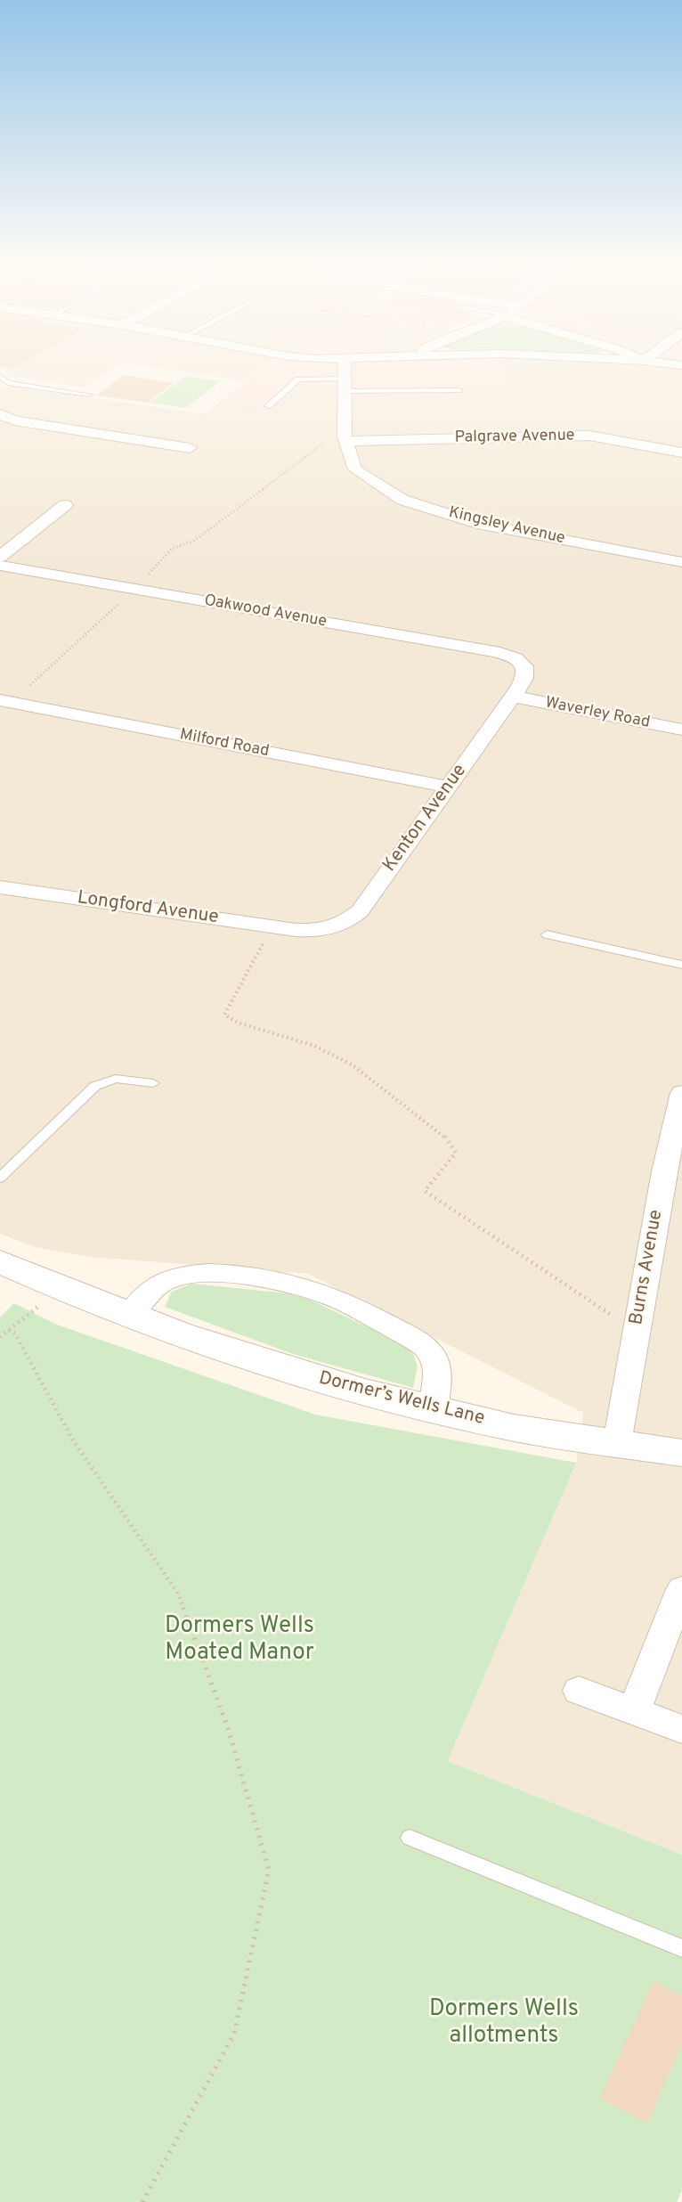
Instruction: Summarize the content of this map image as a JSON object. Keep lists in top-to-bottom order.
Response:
{
  "streets": {
    "street": [
      "Palgrave Avenue",
      "Kingsley Avenue",
      "Oakwood Avenue",
      "Waverley Road",
      "Milford Road",
      "Kenton Avenue",
      "Longford Avenue",
      "Burns Avenue",
      "Dormer’s Wells Lane"
    ]
  },
  "crossings": [
    ["Palgrave Avenue", "Kingsley Avenue"],
    ["Oakwood Avenue", "Kenton Avenue"],
    ["Waverley Road", "Kenton Avenue"],
    ["Milford Road", "Kenton Avenue"],
    ["Kenton Avenue", "Longford Avenue"],
    ["Burns Avenue", "Dormer’s Wells Lane"]
  ],
  "parks": ["Dormers Wells Moated Manor", "Dormers Wells allotments"]
}
